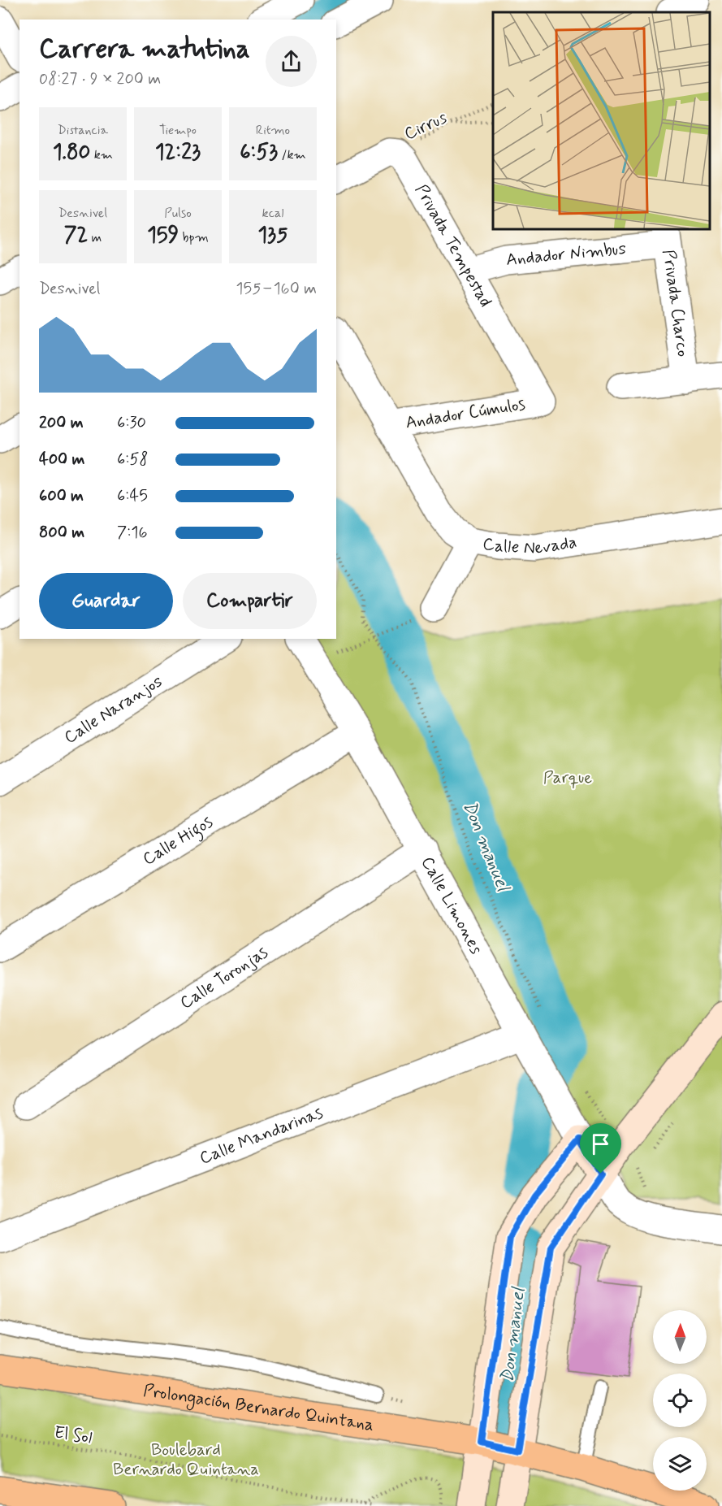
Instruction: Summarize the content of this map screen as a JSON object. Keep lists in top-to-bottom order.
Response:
{
  "streets": {
    "main road": ["Calle Limones", "Prolongación Bernardo Quintana"],
    "street": [
      "Privada Tempestad",
      "Andador Nimbus",
      "Privada Charco",
      "Andador Cúmulos",
      "Calle Nevada",
      "Calle Naranjos",
      "Calle Higos",
      "Calle Toronjas",
      "Calle Mandarinas"
    ],
    "path": ["Cirrus", "El Sol"]
  },
  "crossings": [
    ["Cirrus", "Privada Tempestad"],
    ["Privada Tempestad", "Andador Nimbus"],
    ["Privada Tempestad", "Andador Cúmulos"],
    ["Andador Nimbus", "Privada Charco"],
    ["Andador Cúmulos", "Calle Nevada"],
    ["Calle Higos", "Calle Limones"],
    ["Calle Limones", "Calle Toronjas"],
    ["Calle Limones", "Calle Mandarinas"]
  ],
  "water": ["Don manuel"],
  "parks": ["Parque", "Boulebard Bernardo Quintana"],
  "north": "top",
  "page": {
    "heading": ["Carrera matutina", "08:27 · 9 × 200 m"],
    "stats": [
      ["Distancia", "1.80 km"],
      ["Tiempo", "12:23"],
      ["Ritmo", "6:53 /km"],
      ["Desnivel", "72 m"],
      ["Pulso", "159 bpm"],
      ["kcal", "135"]
    ],
    "chart": ["Desnivel", "155–160 m"],
    "list": [
      {
        "name": "200 m",
        "note": "6:30"
      },
      {
        "name": "400 m",
        "note": "6:58"
      },
      {
        "name": "600 m",
        "note": "6:45"
      },
      {
        "name": "800 m",
        "note": "7:16"
      }
    ],
    "buttons": ["Guardar", "Compartir"]
  }
}
